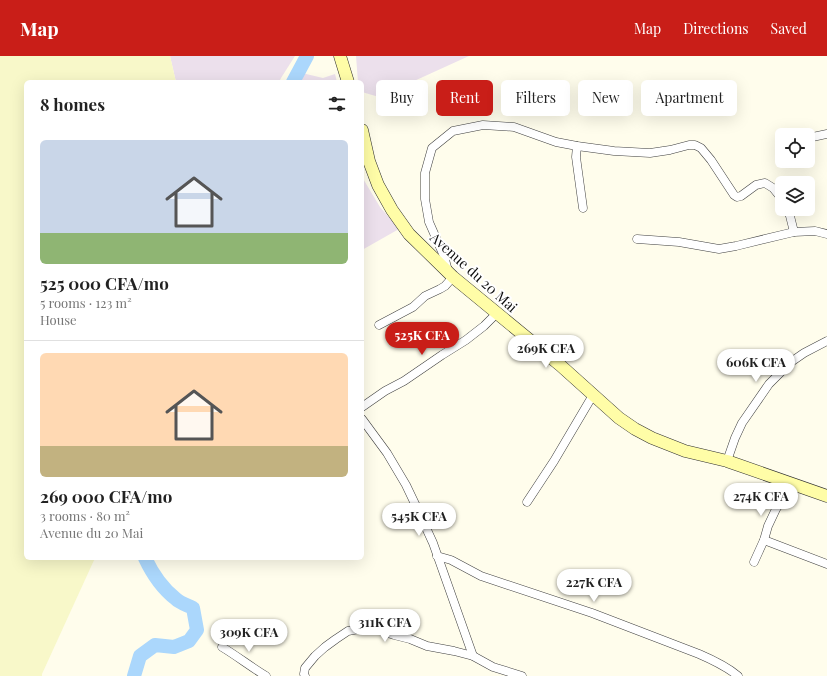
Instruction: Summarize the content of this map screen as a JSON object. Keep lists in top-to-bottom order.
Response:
{
  "streets": {
    "main road": ["Avenue du 20 Mai"]
  },
  "page": {
    "header": "Map",
    "nav": ["Map", "Directions", "Saved"],
    "chip": [
      "Buy",
      "Rent",
      "Filters",
      "New",
      "Apartment"
    ],
    "heading": "8 homes",
    "list": [
      {
        "name": "525 000 CFA/mo",
        "note": "5 rooms · 123 m² · House"
      },
      {
        "name": "269 000 CFA/mo",
        "note": "3 rooms · 80 m² · Avenue du 20 Mai"
      }
    ],
    "price": [
      "525K CFA",
      "269K CFA",
      "606K CFA",
      "274K CFA",
      "545K CFA",
      "227K CFA",
      "311K CFA",
      "309K CFA"
    ]
  }
}
